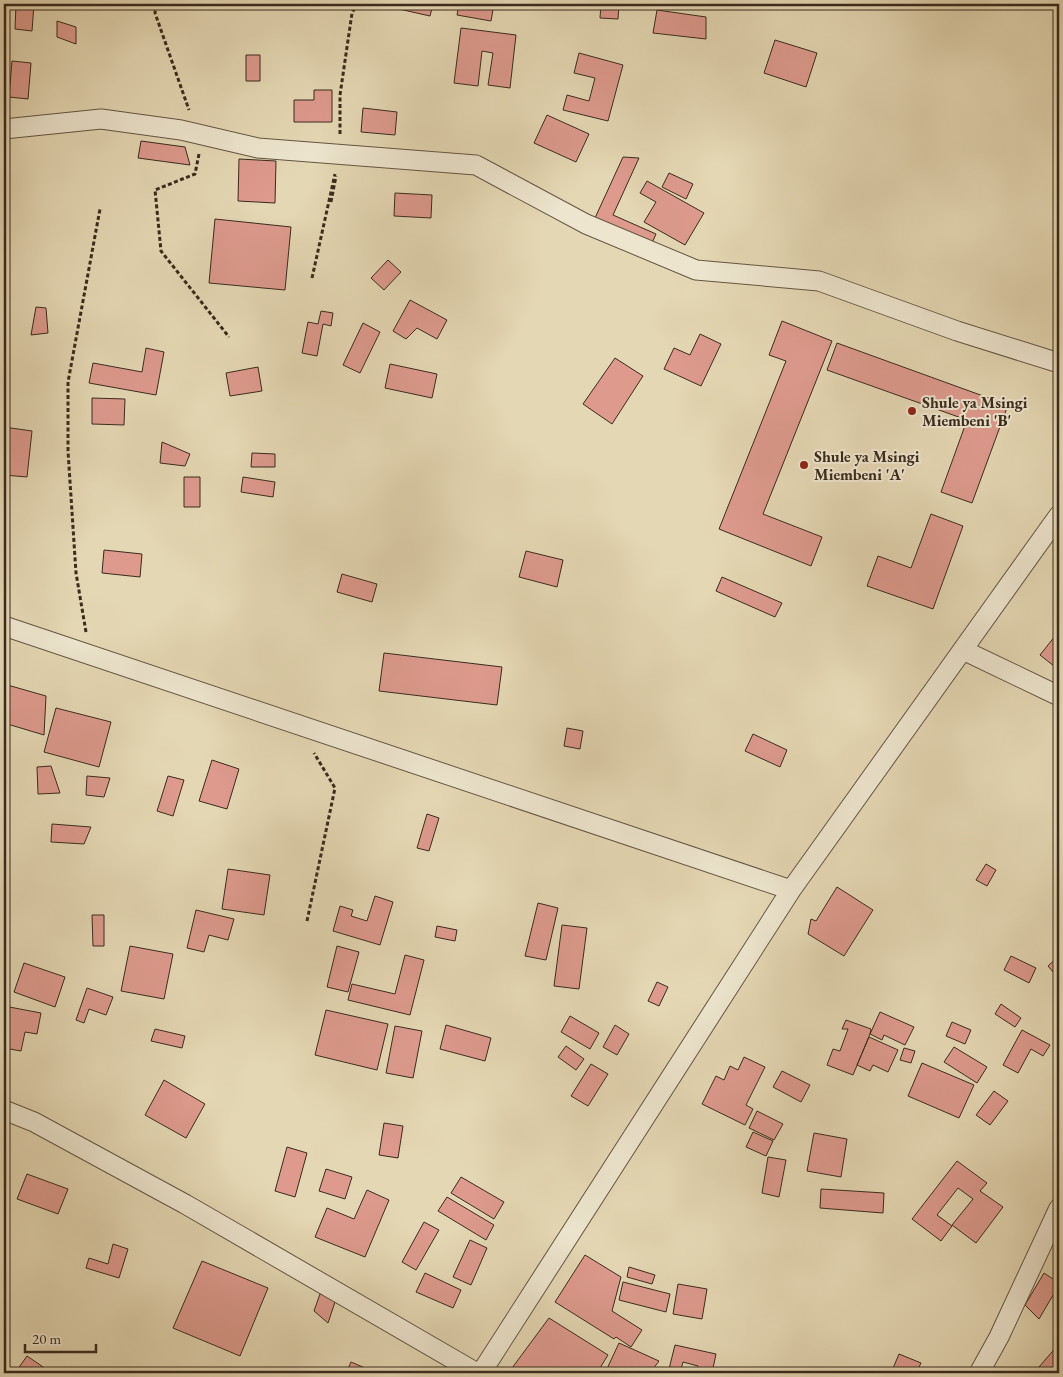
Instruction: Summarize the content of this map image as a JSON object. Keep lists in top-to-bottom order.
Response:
{
  "places": ["Shule ya Msingi Miembeni 'B'", "Shule ya Msingi Miembeni 'A'"],
  "scale_bar": "20 m"
}
